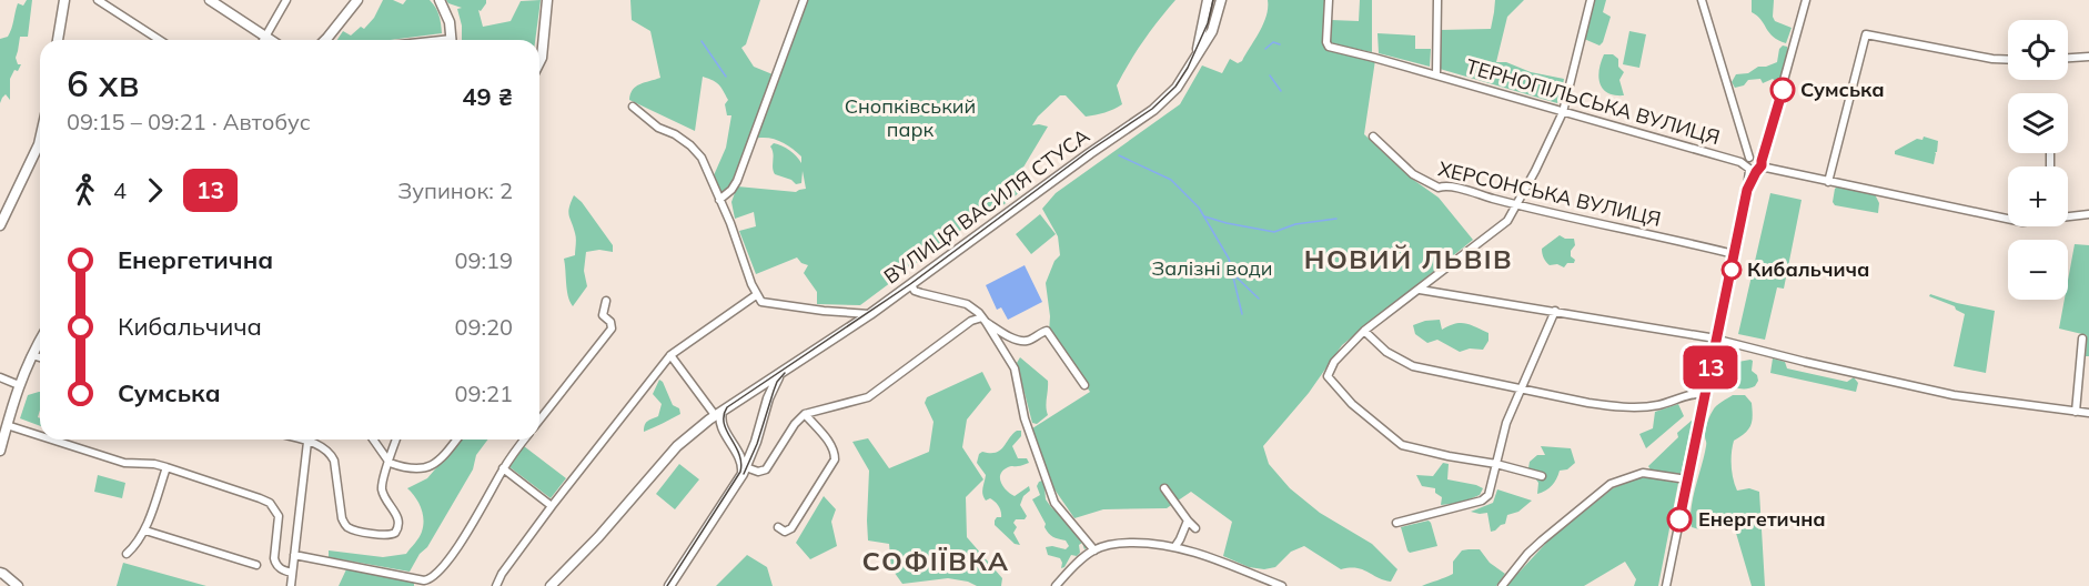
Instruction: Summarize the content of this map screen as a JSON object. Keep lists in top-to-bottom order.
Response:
{
  "streets": {
    "main road": ["ВУЛИЦЯ ВАСИЛЯ СТУСА"],
    "street": ["ТЕРНОПІЛЬСЬКА ВУЛИЦЯ", "ХЕРСОНСЬКА ВУЛИЦЯ"]
  },
  "districts": ["НОВИЙ ЛЬВІВ", "СОФІЇВКА"],
  "parks": ["Снопківський парк", "Залізні води"],
  "places": ["Сумська", "Кибальчича", "Енергетична"],
  "lines": ["bus line 13"],
  "page": {
    "on_map": "13",
    "map_buttons": ["+", "−"],
    "heading": ["6 хв", "09:15 – 09:21 · Автобус", "49 ₴"],
    "legs": ["4", "13", "Зупинок: 2"],
    "list": [
      {
        "name": "Енергетична",
        "value": "09:19"
      },
      {
        "name": "Кибальчича",
        "value": "09:20"
      },
      {
        "name": "Сумська",
        "value": "09:21"
      }
    ]
  }
}
